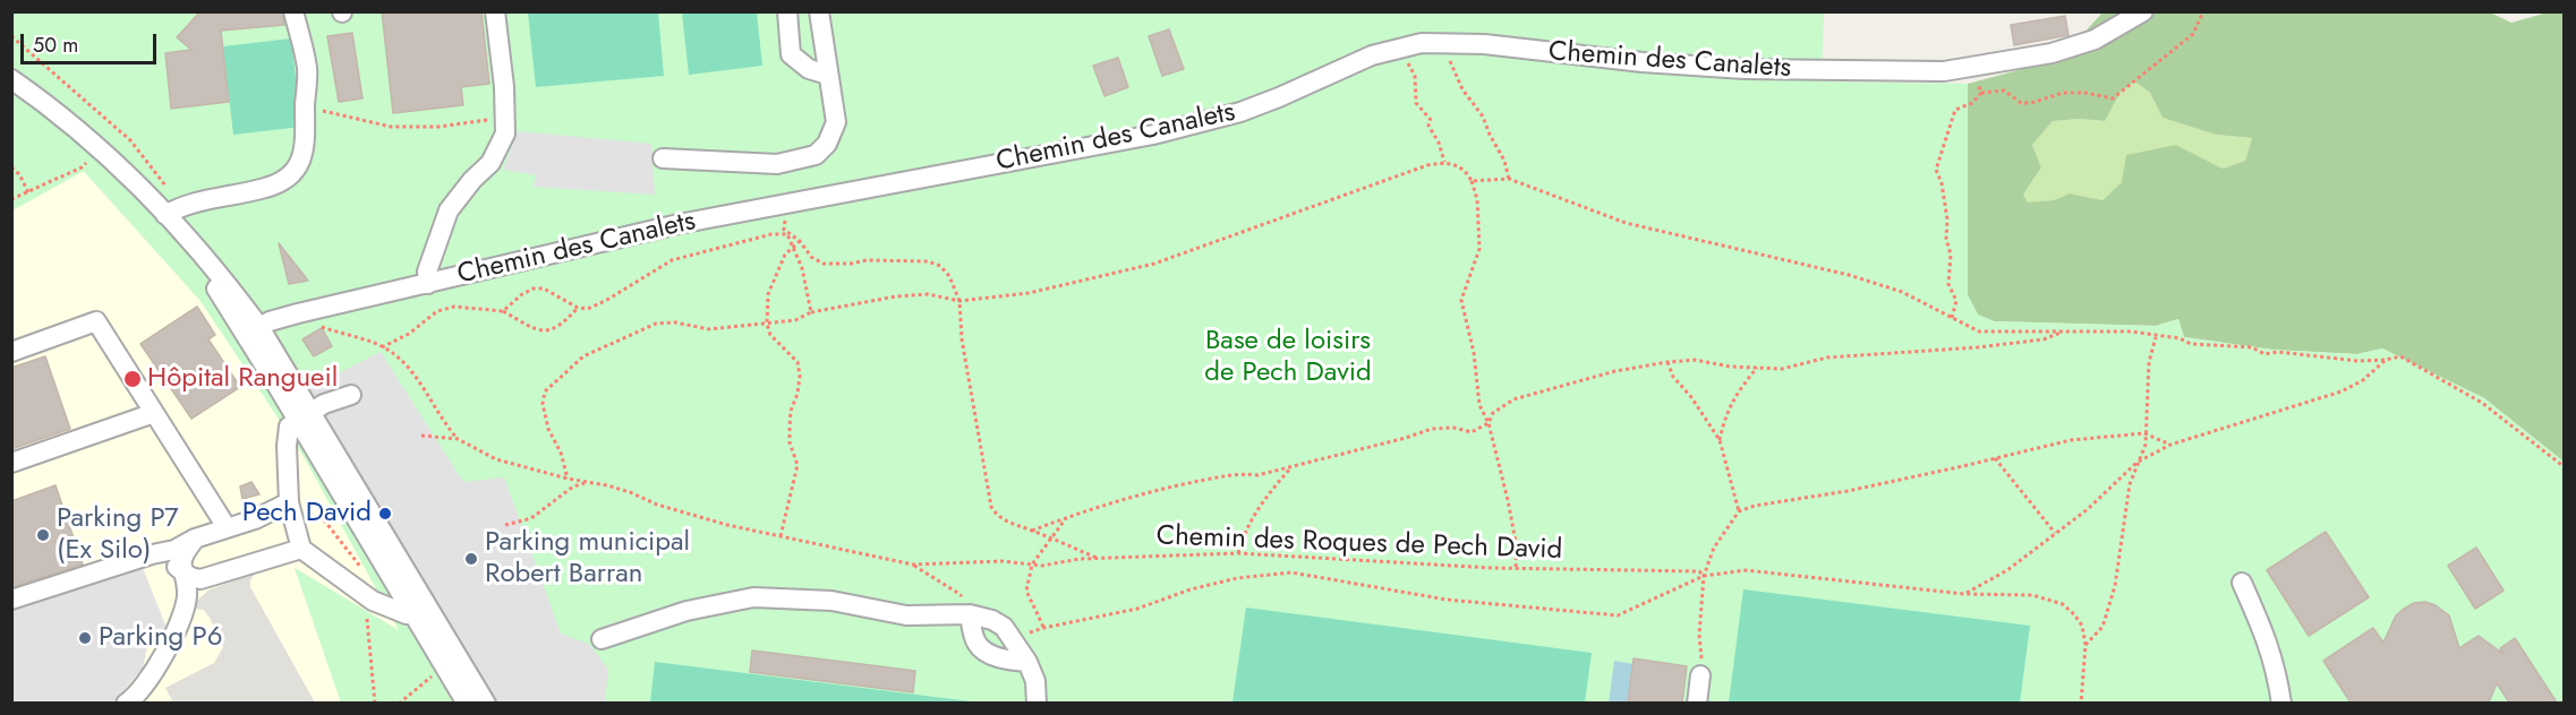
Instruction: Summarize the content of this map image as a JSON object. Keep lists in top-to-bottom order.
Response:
{
  "streets": {
    "street": ["Chemin des Canalets"],
    "path": ["Chemin des Roques de Pech David"]
  },
  "parks": ["Base de loisirs de Pech David"],
  "places": [
    "Hôpital Rangueil",
    "Pech David",
    "Parking P7 (Ex Silo)",
    "Parking municipal Robert Barran",
    "Parking P6"
  ],
  "scale_bar": "50 m"
}
